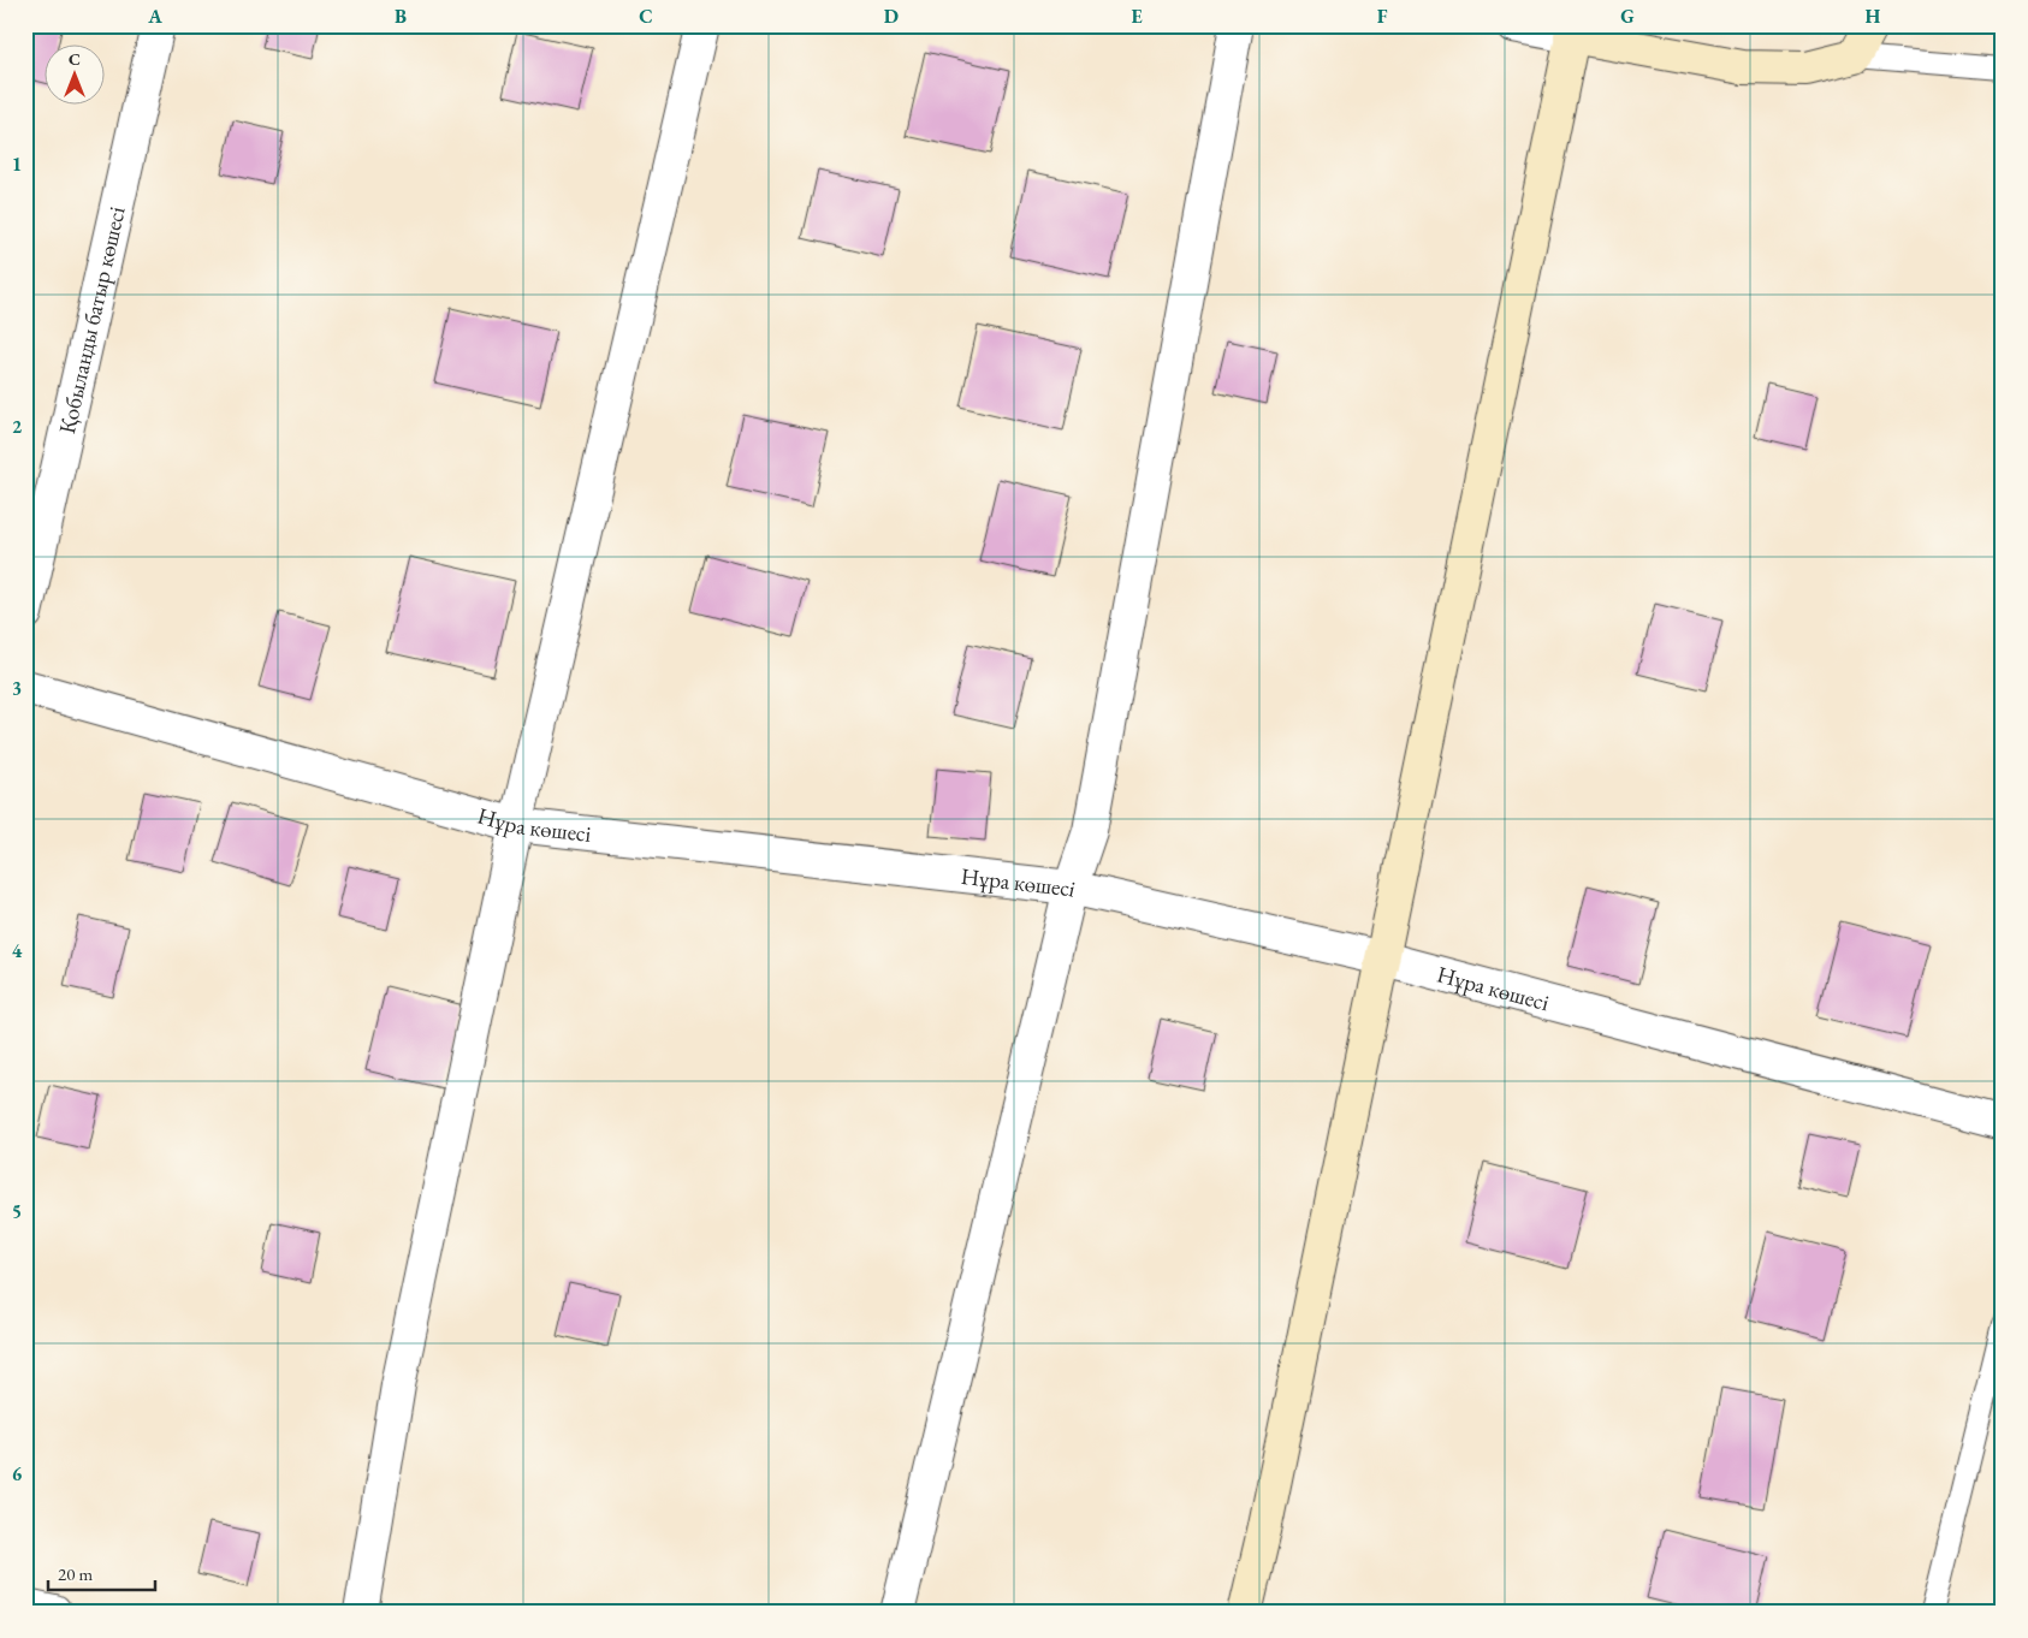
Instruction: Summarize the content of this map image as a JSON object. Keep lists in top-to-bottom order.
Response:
{
  "streets": {
    "street": ["Қобыланды батыр көшесі", "Нұра көшесі"]
  },
  "scale_bar": "20 m",
  "north": "top",
  "grid": {
    "columns": [
      "A",
      "B",
      "C",
      "D",
      "E",
      "F",
      "G",
      "H"
    ],
    "rows": [
      "1",
      "2",
      "3",
      "4",
      "5",
      "6"
    ]
  }
}
